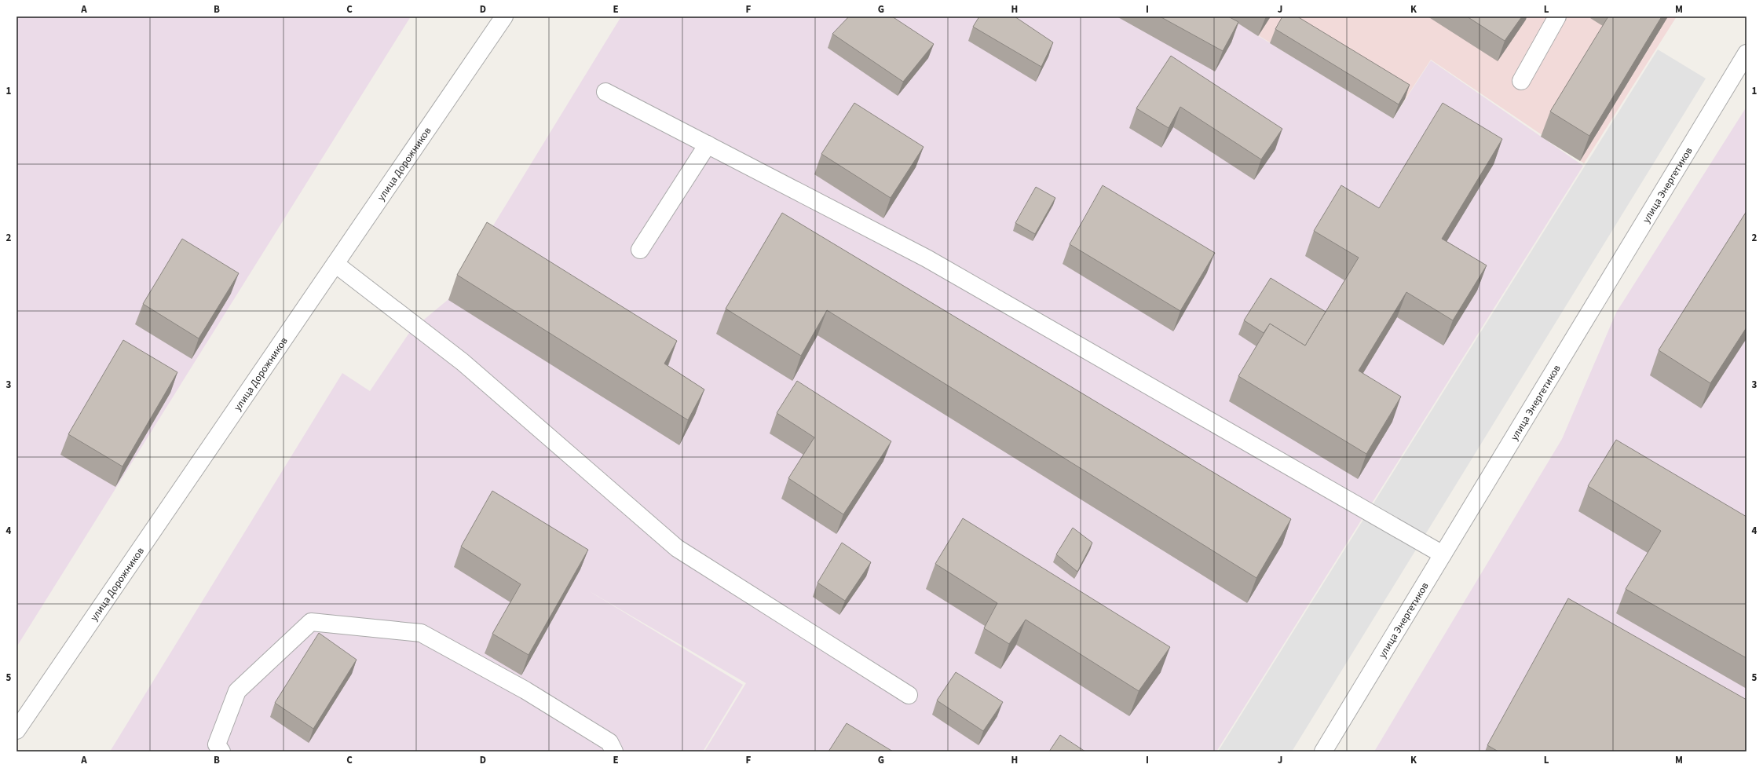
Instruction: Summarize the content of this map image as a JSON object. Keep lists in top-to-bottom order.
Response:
{
  "streets": {
    "street": ["улица Дорожников", "улица Энергетиков"]
  },
  "grid": {
    "columns": [
      "A",
      "B",
      "C",
      "D",
      "E",
      "F",
      "G",
      "H",
      "I",
      "J",
      "K",
      "L",
      "M"
    ],
    "rows": [
      "1",
      "2",
      "3",
      "4",
      "5"
    ]
  }
}
